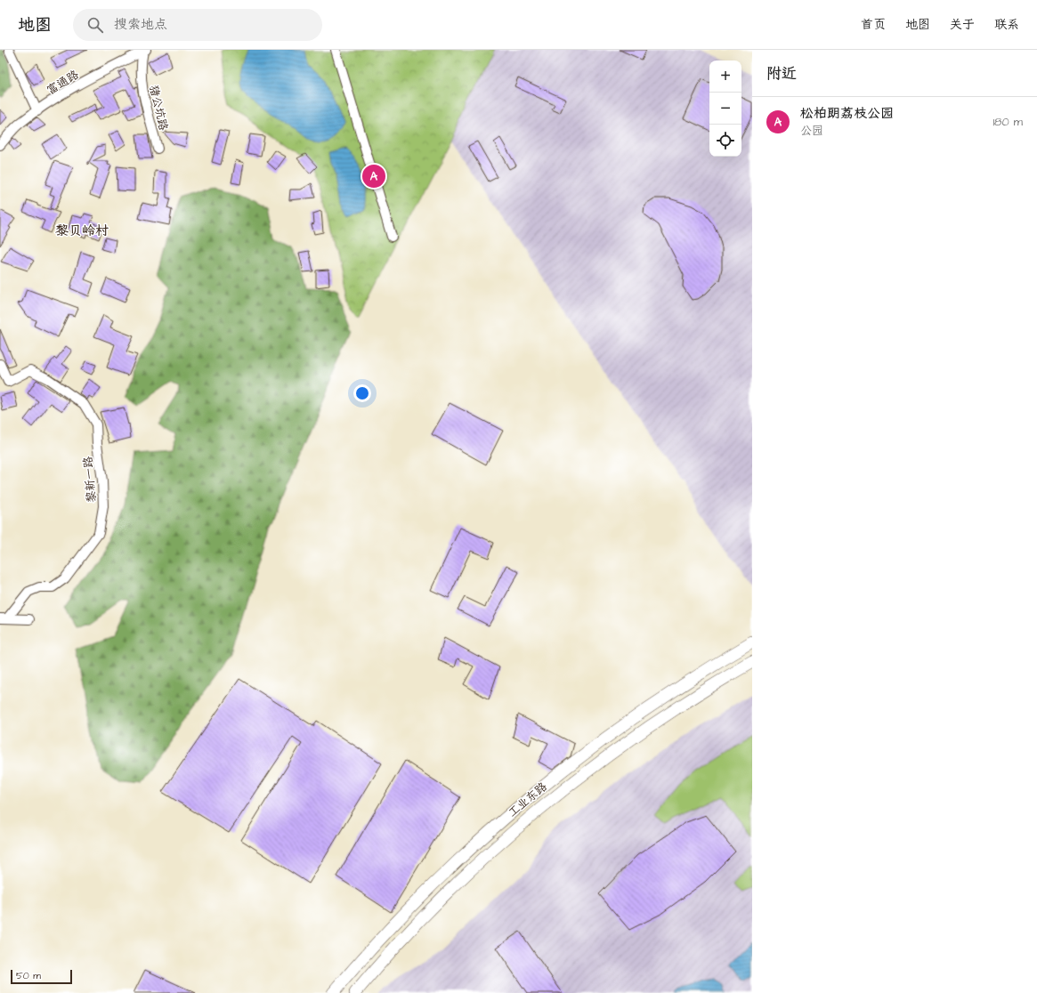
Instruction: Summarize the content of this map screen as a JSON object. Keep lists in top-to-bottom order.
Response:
{
  "streets": {
    "main road": ["工业东路"],
    "street": ["富通路", "猪公坑路", "黎新一路"]
  },
  "crossings": [
    ["富通路", "猪公坑路"]
  ],
  "districts": ["黎贝岭村"],
  "scale_bar": "50 m",
  "page": {
    "header": "地图",
    "search": "搜索地点",
    "nav": [
      "首页",
      "地图",
      "关于",
      "联系"
    ],
    "heading": "附近",
    "map_buttons": ["+", "−"],
    "list": [
      {
        "mark": "A",
        "name": "松柏朗荔枝公园",
        "note": "公园",
        "value": "180 m"
      }
    ],
    "pins": "A",
    "scale": "50 m"
  }
}
